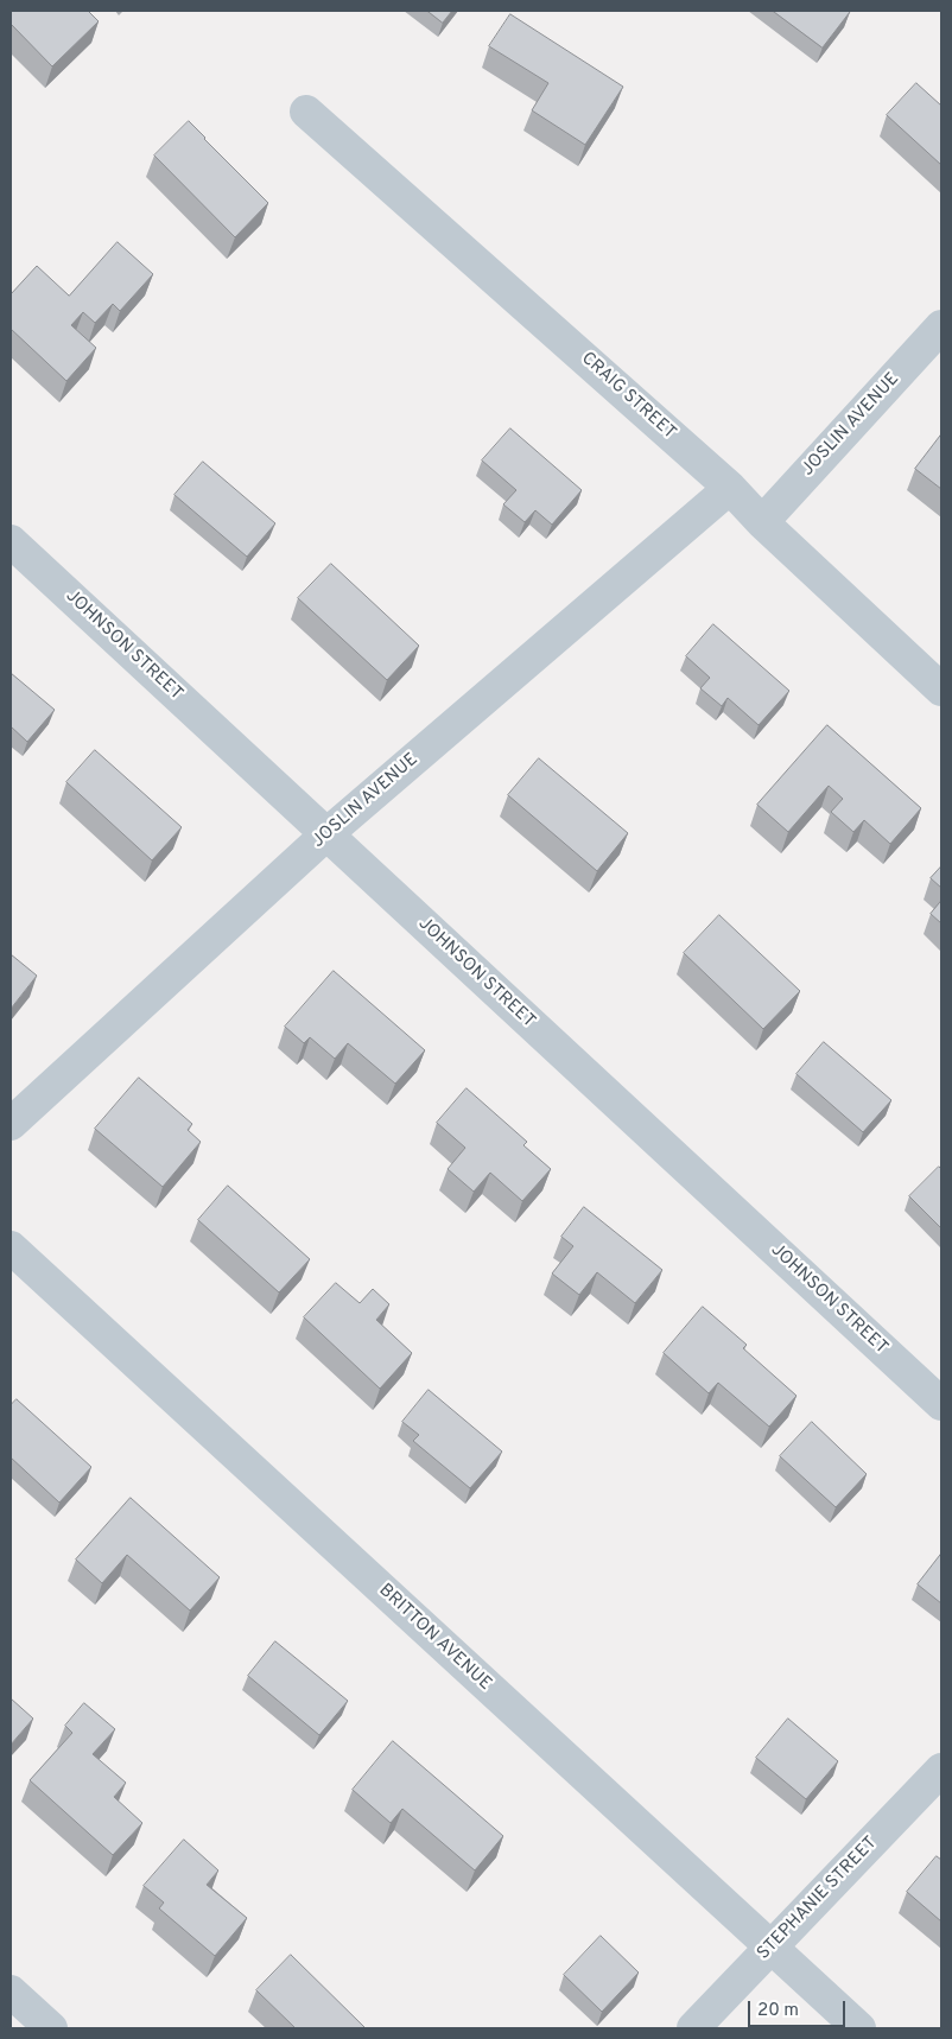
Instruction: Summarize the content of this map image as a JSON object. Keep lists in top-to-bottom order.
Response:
{
  "streets": {
    "street": [
      "CRAIG STREET",
      "JOSLIN AVENUE",
      "JOHNSON STREET",
      "BRITTON AVENUE",
      "STEPHANIE STREET"
    ]
  },
  "crossings": [
    ["CRAIG STREET", "JOSLIN AVENUE"],
    ["JOSLIN AVENUE", "JOHNSON STREET"],
    ["BRITTON AVENUE", "STEPHANIE STREET"]
  ],
  "scale_bar": "20 m"
}
